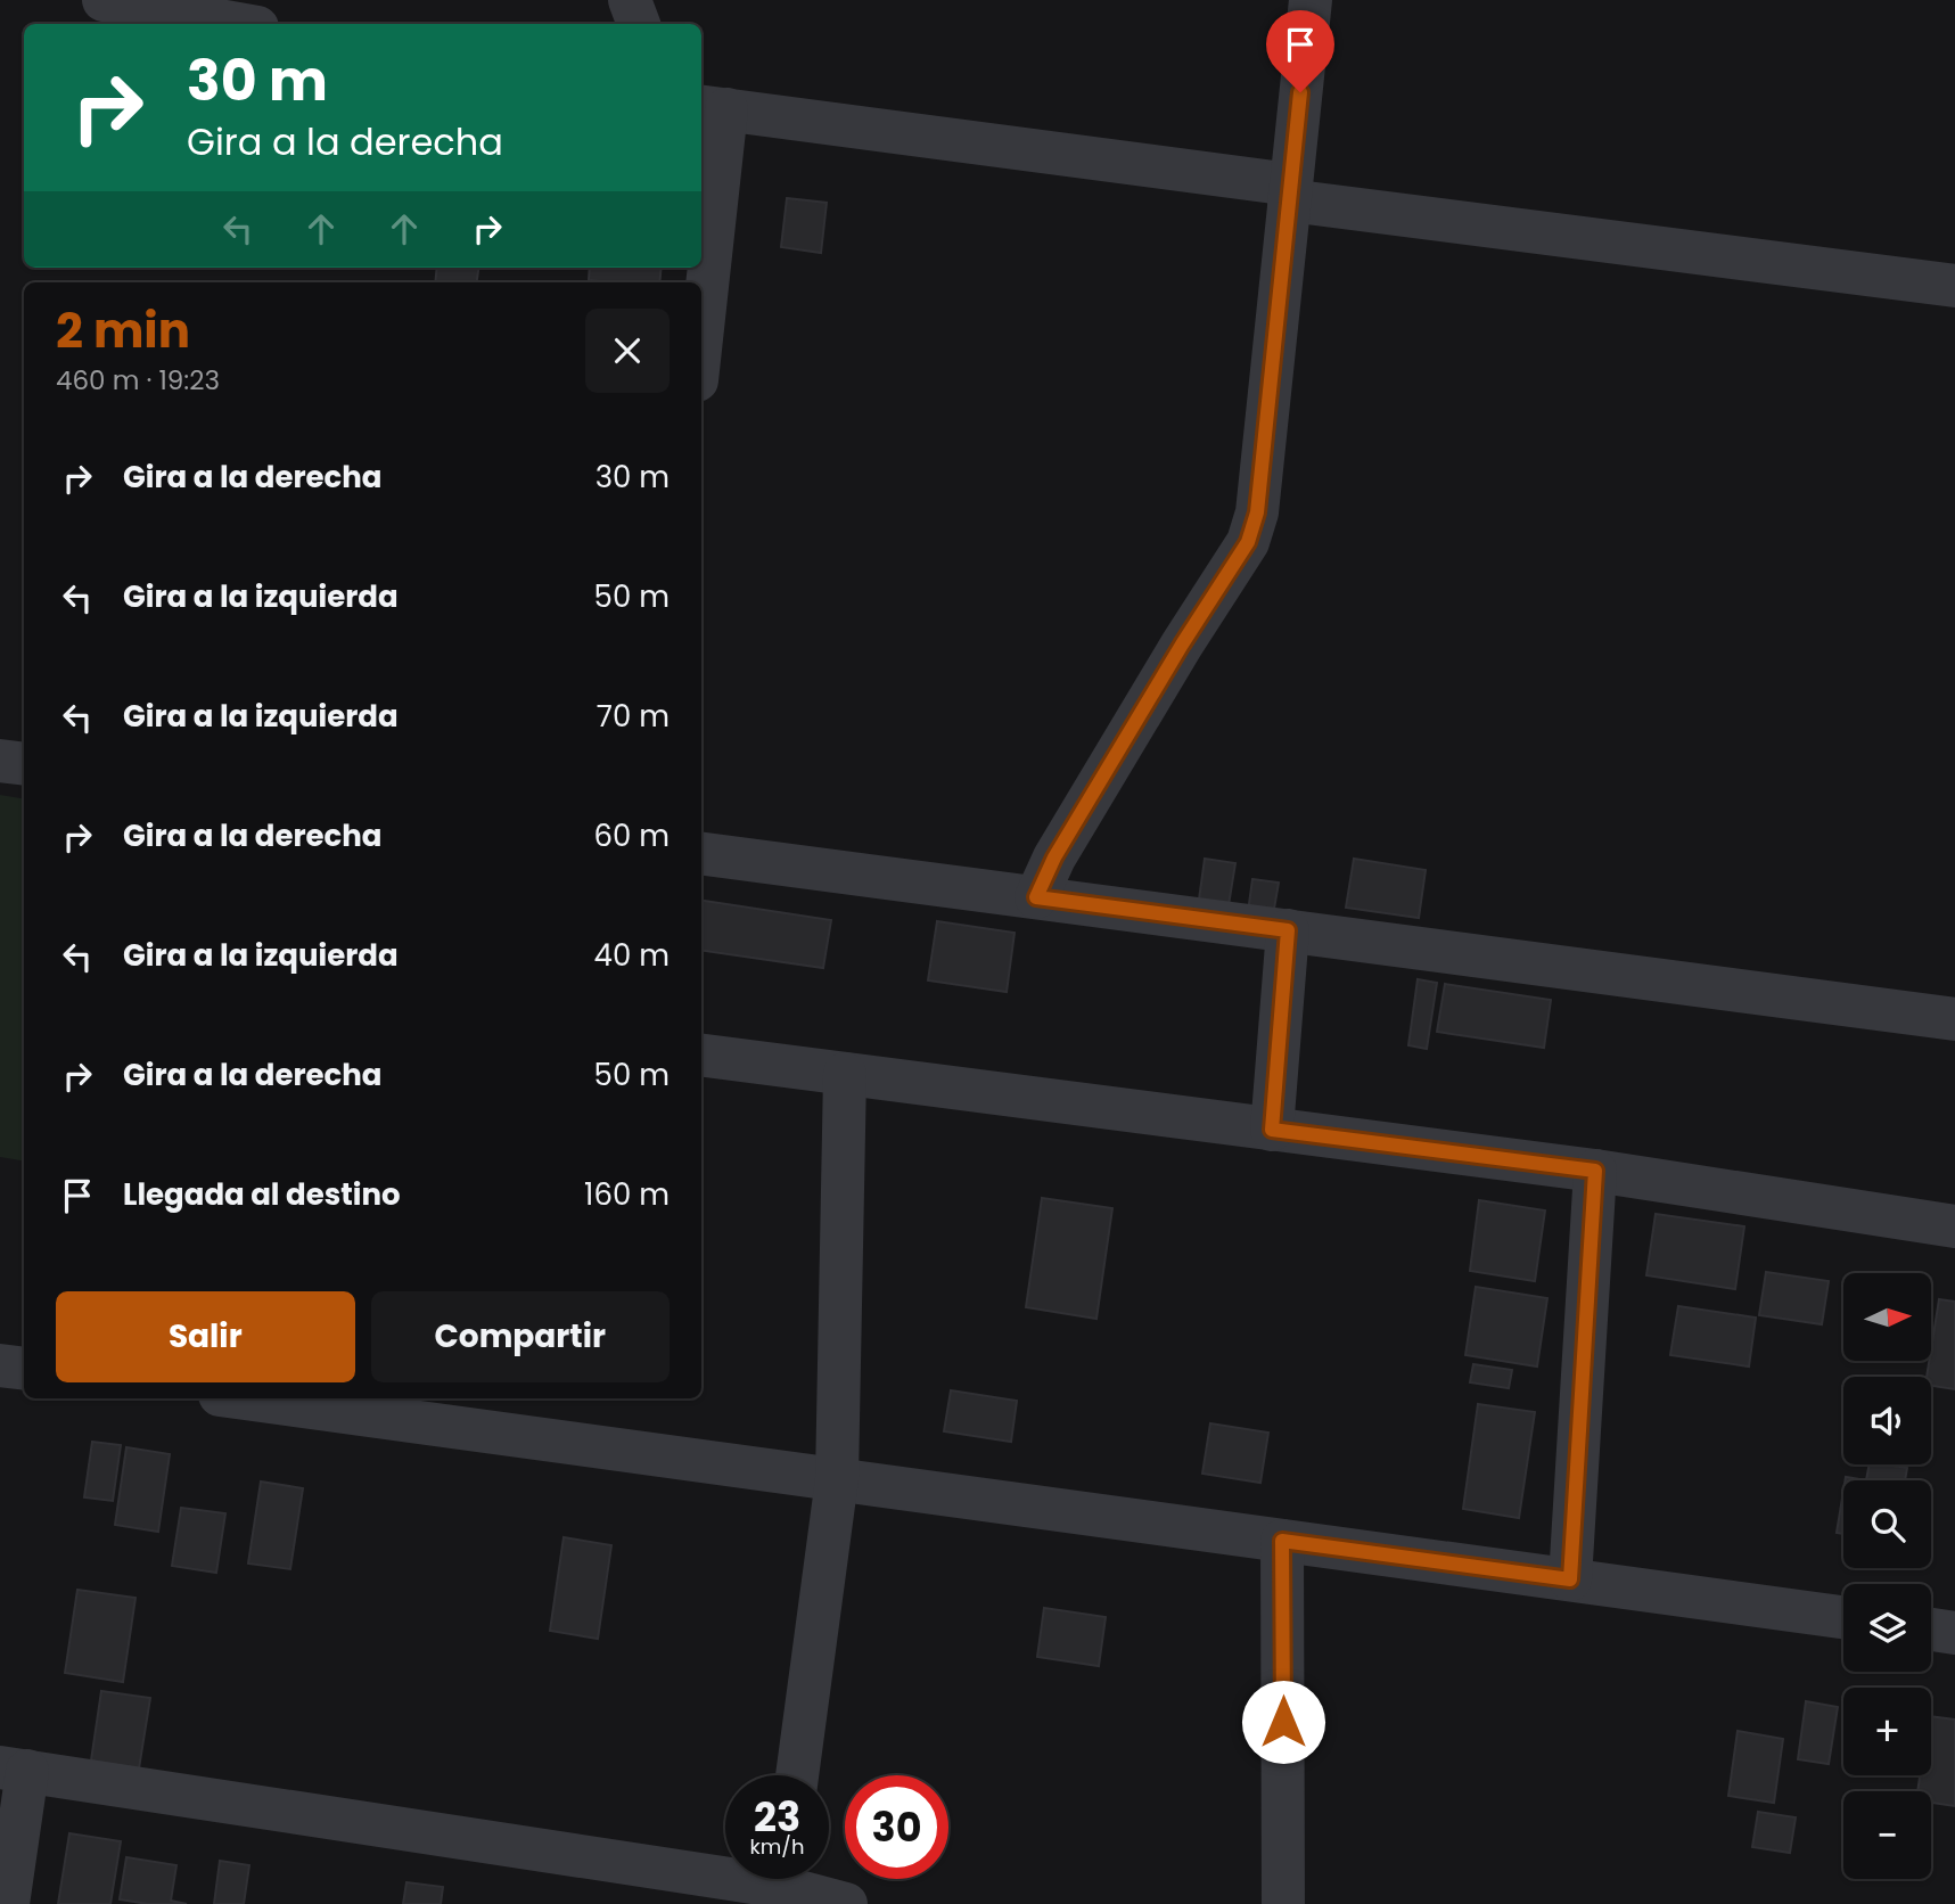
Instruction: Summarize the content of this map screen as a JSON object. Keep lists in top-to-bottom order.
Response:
{
  "north": "right",
  "page": {
    "turn": ["30 m", "Gira a la derecha"],
    "heading": ["2 min", "460 m · 19:23"],
    "list": [
      {
        "name": "Gira a la derecha",
        "value": "30 m"
      },
      {
        "name": "Gira a la izquierda",
        "value": "50 m"
      },
      {
        "name": "Gira a la izquierda",
        "value": "70 m"
      },
      {
        "name": "Gira a la derecha",
        "value": "60 m"
      },
      {
        "name": "Gira a la izquierda",
        "value": "40 m"
      },
      {
        "name": "Gira a la derecha",
        "value": "50 m"
      },
      {
        "name": "Llegada al destino",
        "value": "160 m"
      }
    ],
    "map_buttons": ["+", "−"],
    "buttons": ["Salir", "Compartir"],
    "speed": "23 km/h",
    "limit": "30"
  }
}
